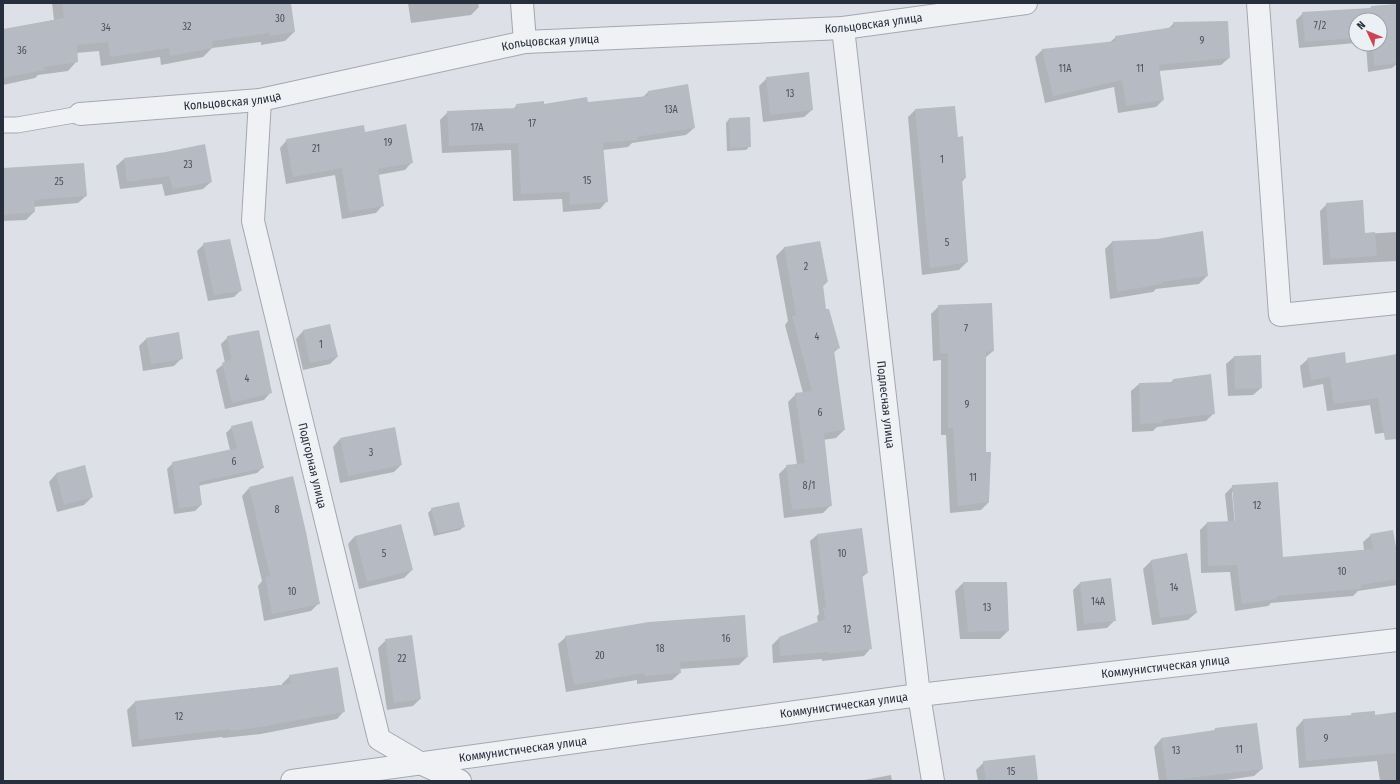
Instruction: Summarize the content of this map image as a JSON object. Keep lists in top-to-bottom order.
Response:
{
  "streets": {
    "street": [
      "Кольцовская улица",
      "Подлесная улица",
      "Подгорная улица",
      "Коммунистическая улица"
    ]
  },
  "crossings": [
    ["Кольцовская улица", "Подлесная улица"],
    ["Кольцовская улица", "Подгорная улица"],
    ["Подлесная улица", "Коммунистическая улица"],
    ["Подгорная улица", "Коммунистическая улица"]
  ],
  "house_numbers": [
    "30",
    "7/2",
    "32",
    "34",
    "9",
    "36",
    "11А",
    "11",
    "13",
    "13А",
    "17",
    "17А",
    "19",
    "21",
    "1",
    "23",
    "15",
    "25",
    "5",
    "2",
    "7",
    "4",
    "1",
    "4",
    "9",
    "6",
    "3",
    "6",
    "11",
    "8/1",
    "12",
    "8",
    "5",
    "10",
    "10",
    "14",
    "10",
    "14А",
    "13",
    "12",
    "16",
    "18",
    "20",
    "22",
    "12",
    "9",
    "11",
    "13",
    "15"
  ],
  "north": "top left"
}
